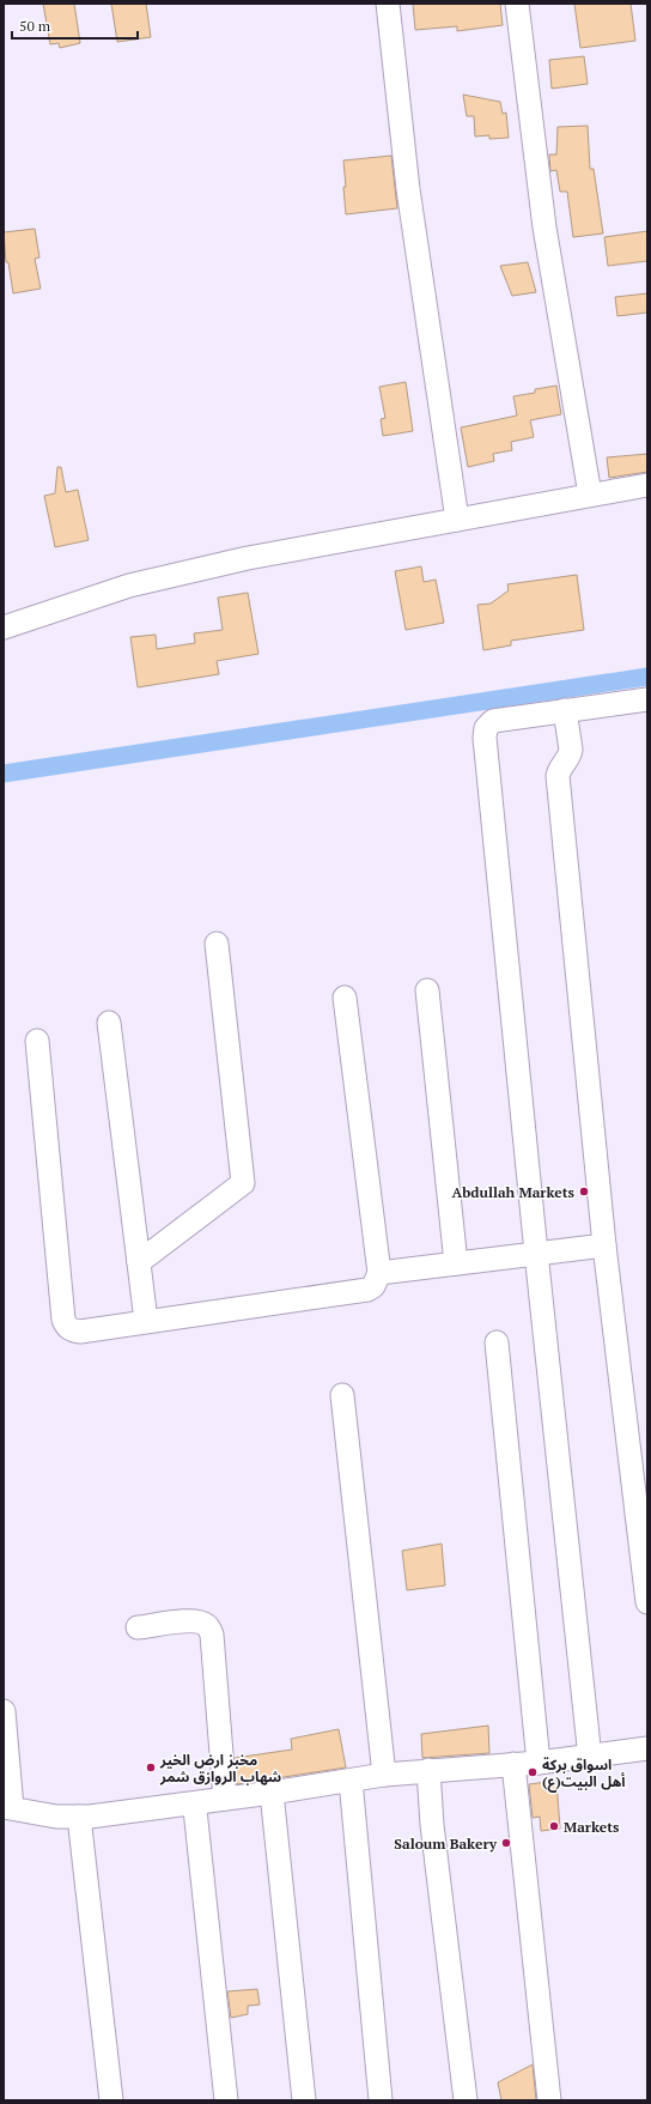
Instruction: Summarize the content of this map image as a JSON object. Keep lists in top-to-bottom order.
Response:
{
  "places": [
    "Abdullah Markets",
    "مخبز ارض الخير شهاب الروازق شمر",
    "اسواق بركة أهل البيت(ع)",
    "Markets",
    "Saloum Bakery"
  ],
  "scale_bar": "50 m"
}
